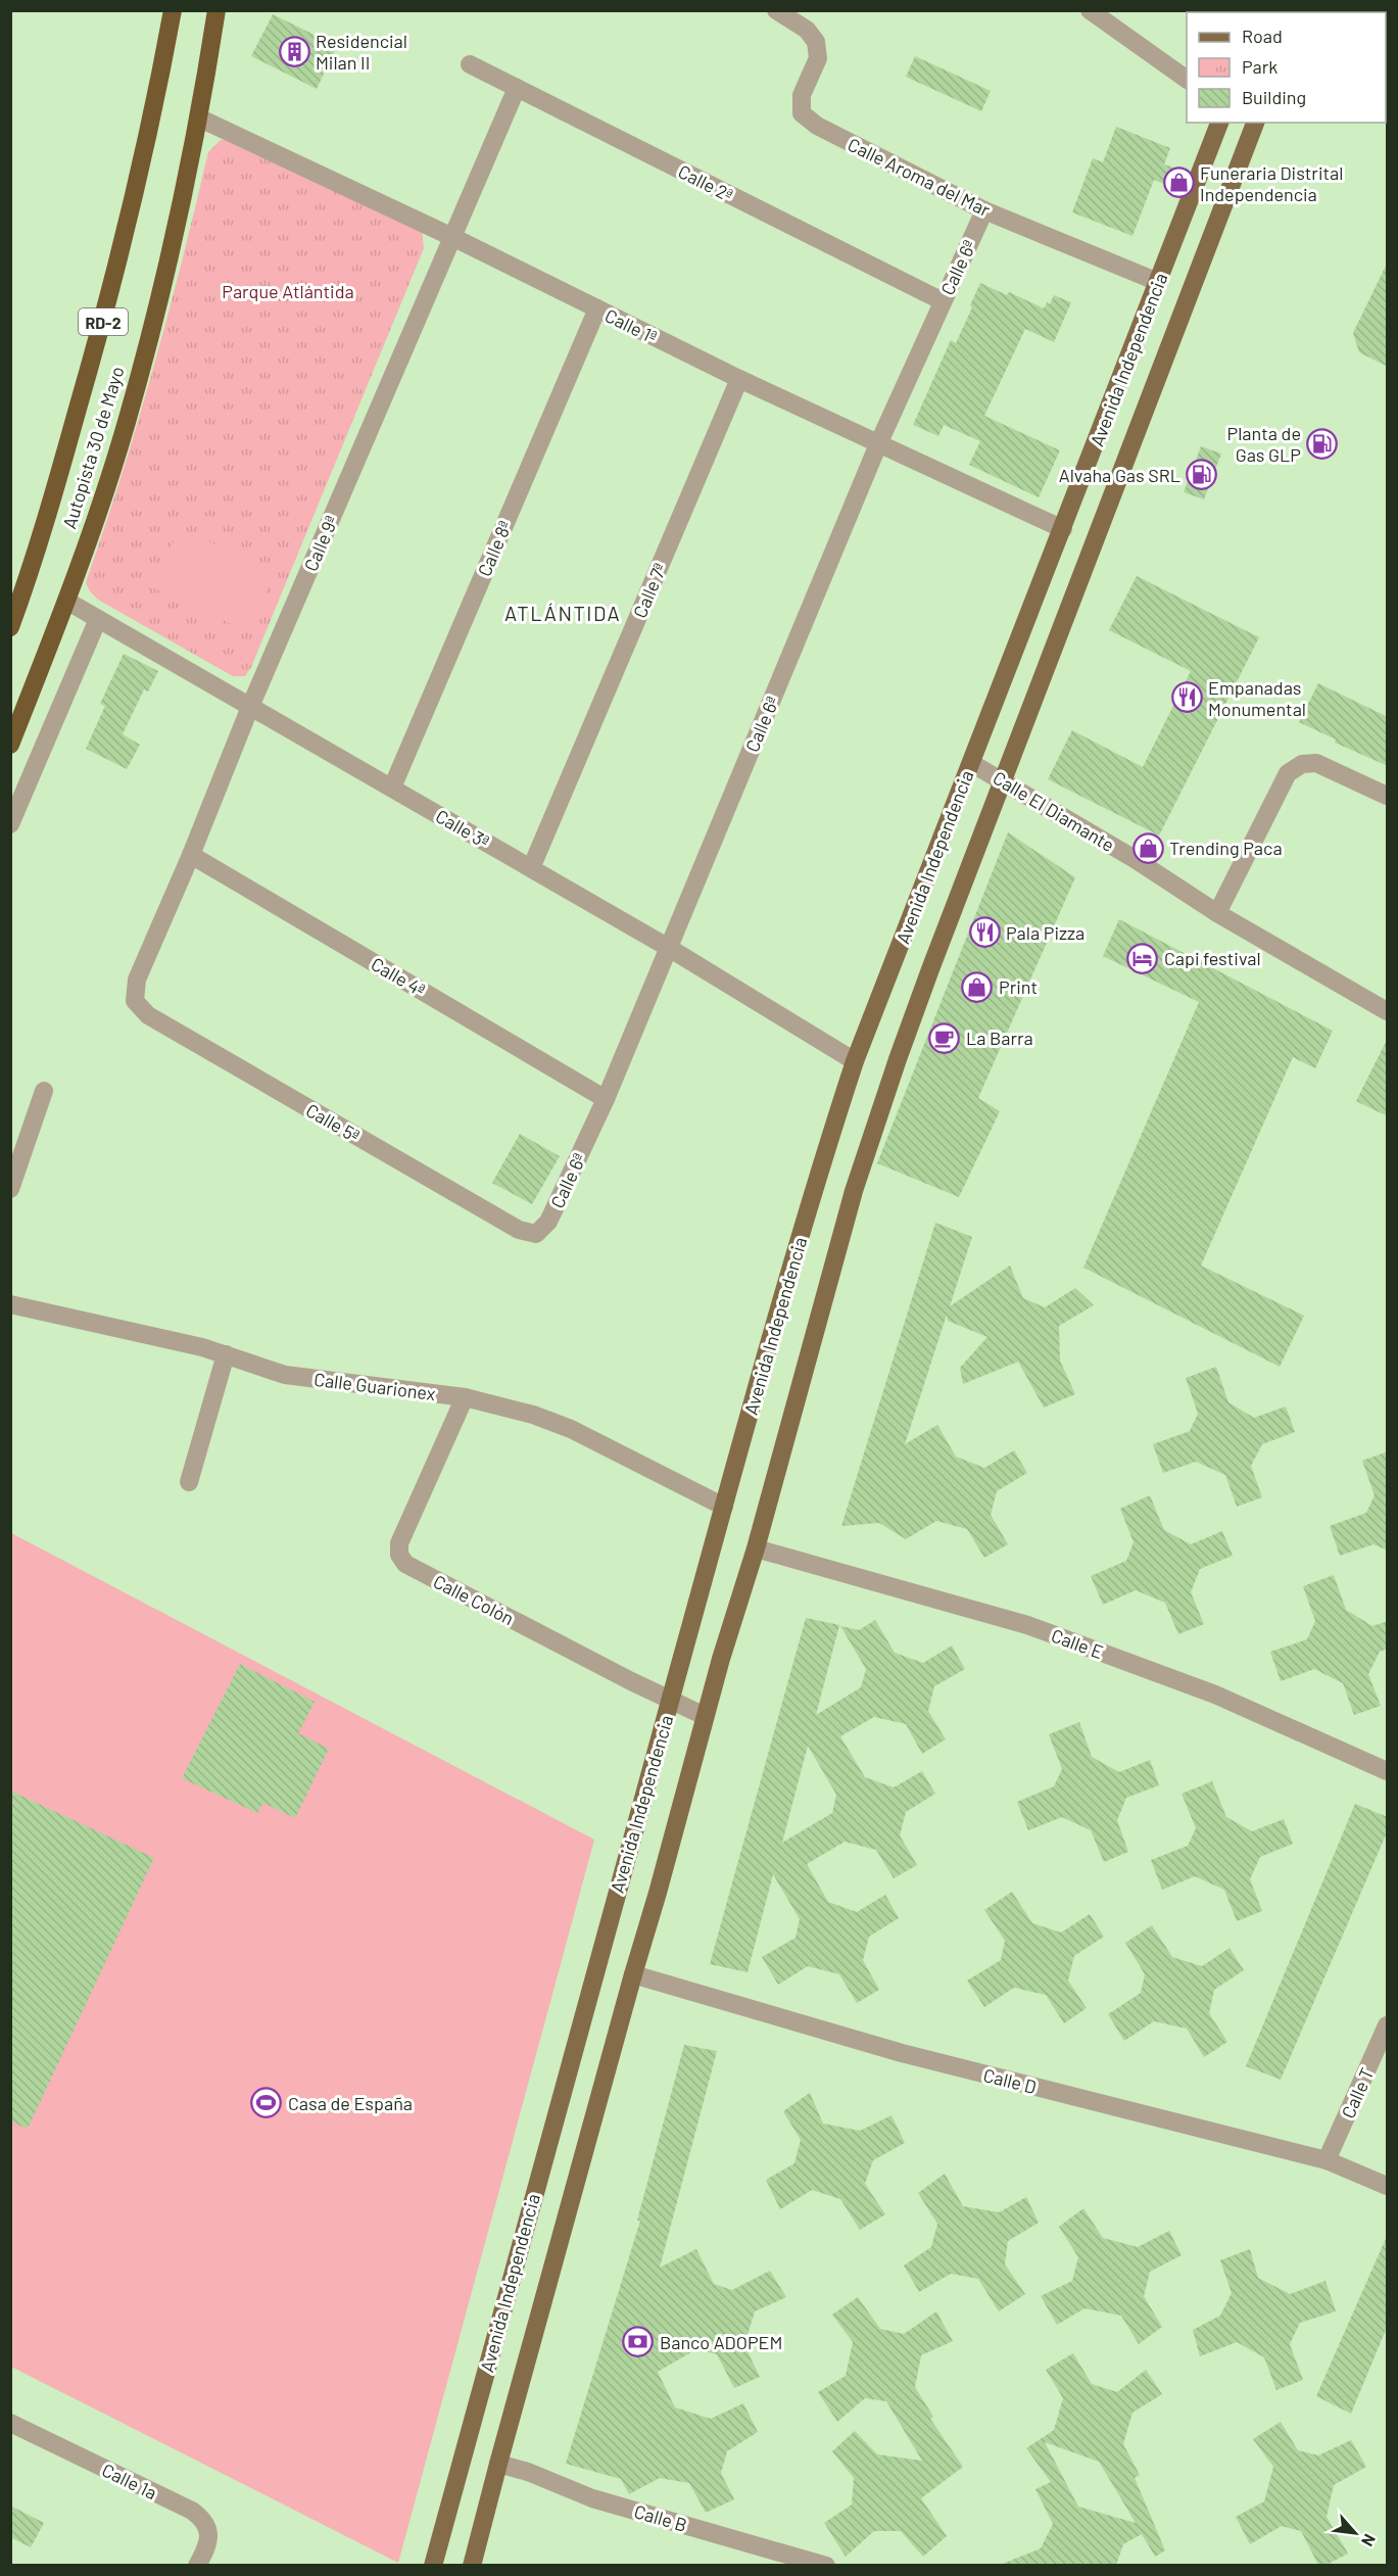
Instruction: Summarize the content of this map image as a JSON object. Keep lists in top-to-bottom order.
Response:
{
  "streets": {
    "highway": ["RD-2", "Autopista 30 de Mayo"],
    "main road": ["Avenida Independencia"],
    "street": [
      "Calle Aroma del Mar",
      "Calle 2ª",
      "Calle 6ª",
      "Calle 1ª",
      "Calle 9ª",
      "Calle 8ª",
      "Calle 7ª",
      "Calle El Diamante",
      "Calle 3ª",
      "Calle 4ª",
      "Calle 5ª",
      "Calle Guarionex",
      "Calle Colón",
      "Calle E",
      "Calle D",
      "Calle T",
      "Calle 1a",
      "Calle B"
    ]
  },
  "crossings": [
    ["Calle Aroma del Mar", "Calle 6ª"],
    ["Calle Aroma del Mar", "Avenida Independencia"],
    ["Calle 2ª", "Calle 6ª"],
    ["Calle 2ª", "Calle 9ª"],
    ["Calle 6ª", "Calle 1ª"],
    ["Calle 6ª", "Calle 3ª"],
    ["Calle 6ª", "Calle 4ª"],
    ["Calle 6ª", "Calle 5ª"],
    ["Calle 1ª", "Avenida Independencia"],
    ["Calle 1ª", "Autopista 30 de Mayo"],
    ["Calle 1ª", "Calle 9ª"],
    ["Calle 1ª", "Calle 8ª"],
    ["Calle 1ª", "Calle 7ª"],
    ["Avenida Independencia", "Calle El Diamante"],
    ["Avenida Independencia", "Calle 3ª"],
    ["Avenida Independencia", "Calle Guarionex"],
    ["Avenida Independencia", "Calle Colón"],
    ["Avenida Independencia", "Calle E"],
    ["Avenida Independencia", "Calle D"],
    ["Avenida Independencia", "Calle B"],
    ["Autopista 30 de Mayo", "Calle 3ª"],
    ["Calle 9ª", "Calle 3ª"],
    ["Calle 9ª", "Calle 4ª"],
    ["Calle 9ª", "Calle 5ª"],
    ["Calle 8ª", "Calle 3ª"],
    ["Calle 7ª", "Calle 3ª"],
    ["Calle Guarionex", "Calle Colón"],
    ["Calle D", "Calle T"]
  ],
  "districts": ["ATLÁNTIDA"],
  "parks": ["Parque Atlántida"],
  "places": {
    "building": ["Residencial Milan II"],
    "shop": ["Funeraria Distrital Independencia", "Trending Paca", "Print"],
    "fuel station": ["Planta de Gas GLP", "Alvaha Gas SRL"],
    "restaurant": ["Empanadas Monumental", "Pala Pizza"],
    "hotel": ["Capi festival"],
    "cafe": ["La Barra"],
    "sports": ["Casa de España"],
    "bank": ["Banco ADOPEM"]
  },
  "legend": ["Road", "Park", "Building"],
  "north": "bottom right"
}
